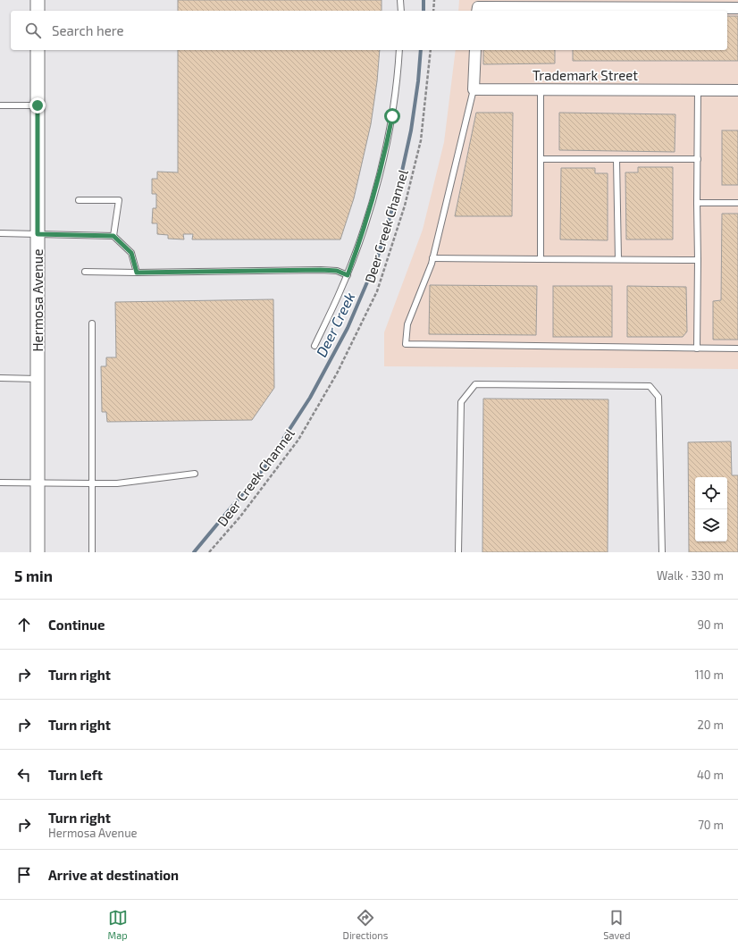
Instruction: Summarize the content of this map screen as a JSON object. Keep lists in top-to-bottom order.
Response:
{
  "streets": {
    "street": ["Trademark Street", "Hermosa Avenue"],
    "path": ["Deer Creek Channel"]
  },
  "water": ["Deer Creek"],
  "page": {
    "search": "Search here",
    "heading": ["5 min", "Walk · 330 m"],
    "list": [
      ["Continue", "90 m"],
      ["Turn right", "110 m"],
      ["Turn right", "20 m"],
      ["Turn left", "40 m"],
      ["Turn right", "Hermosa Avenue", "70 m"],
      "Arrive at destination"
    ],
    "nav": ["Map", "Directions", "Saved"]
  }
}
